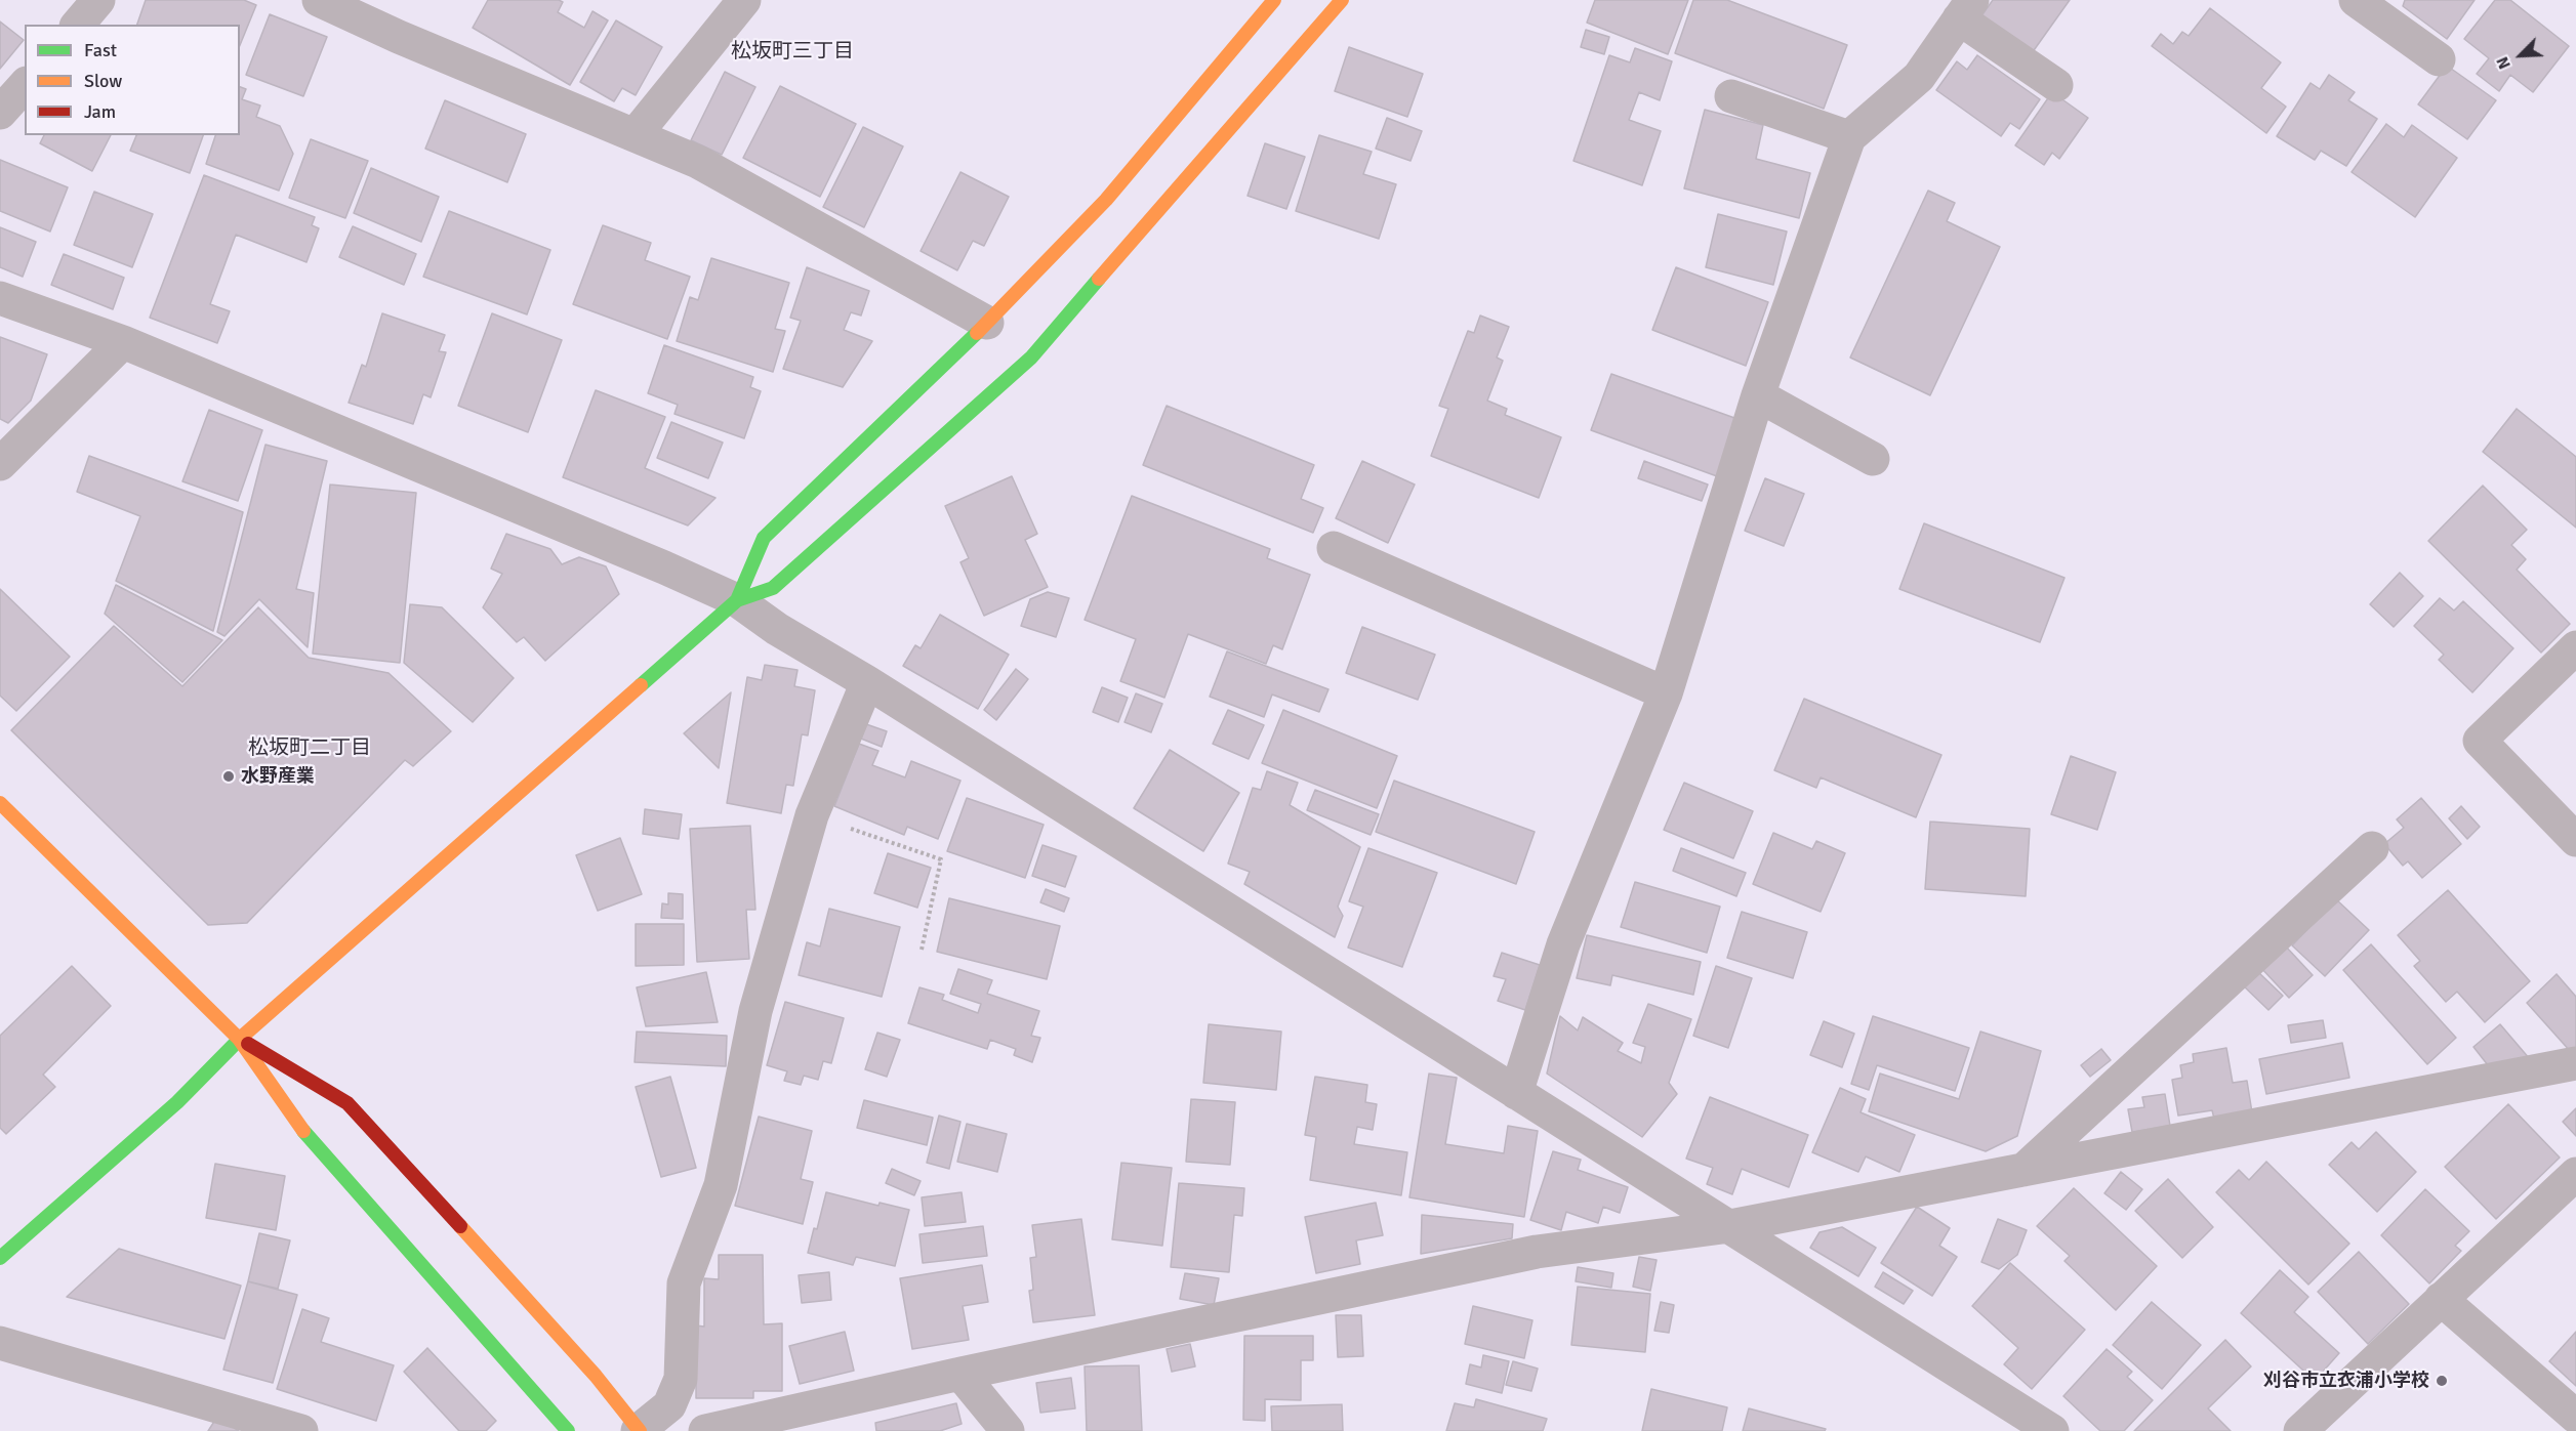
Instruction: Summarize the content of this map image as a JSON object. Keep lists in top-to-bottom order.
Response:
{
  "districts": ["松坂町三丁目", "松坂町二丁目"],
  "places": ["水野産業", "刈谷市立衣浦小学校"],
  "legend": ["Fast", "Slow", "Jam"],
  "north": "bottom left"
}
